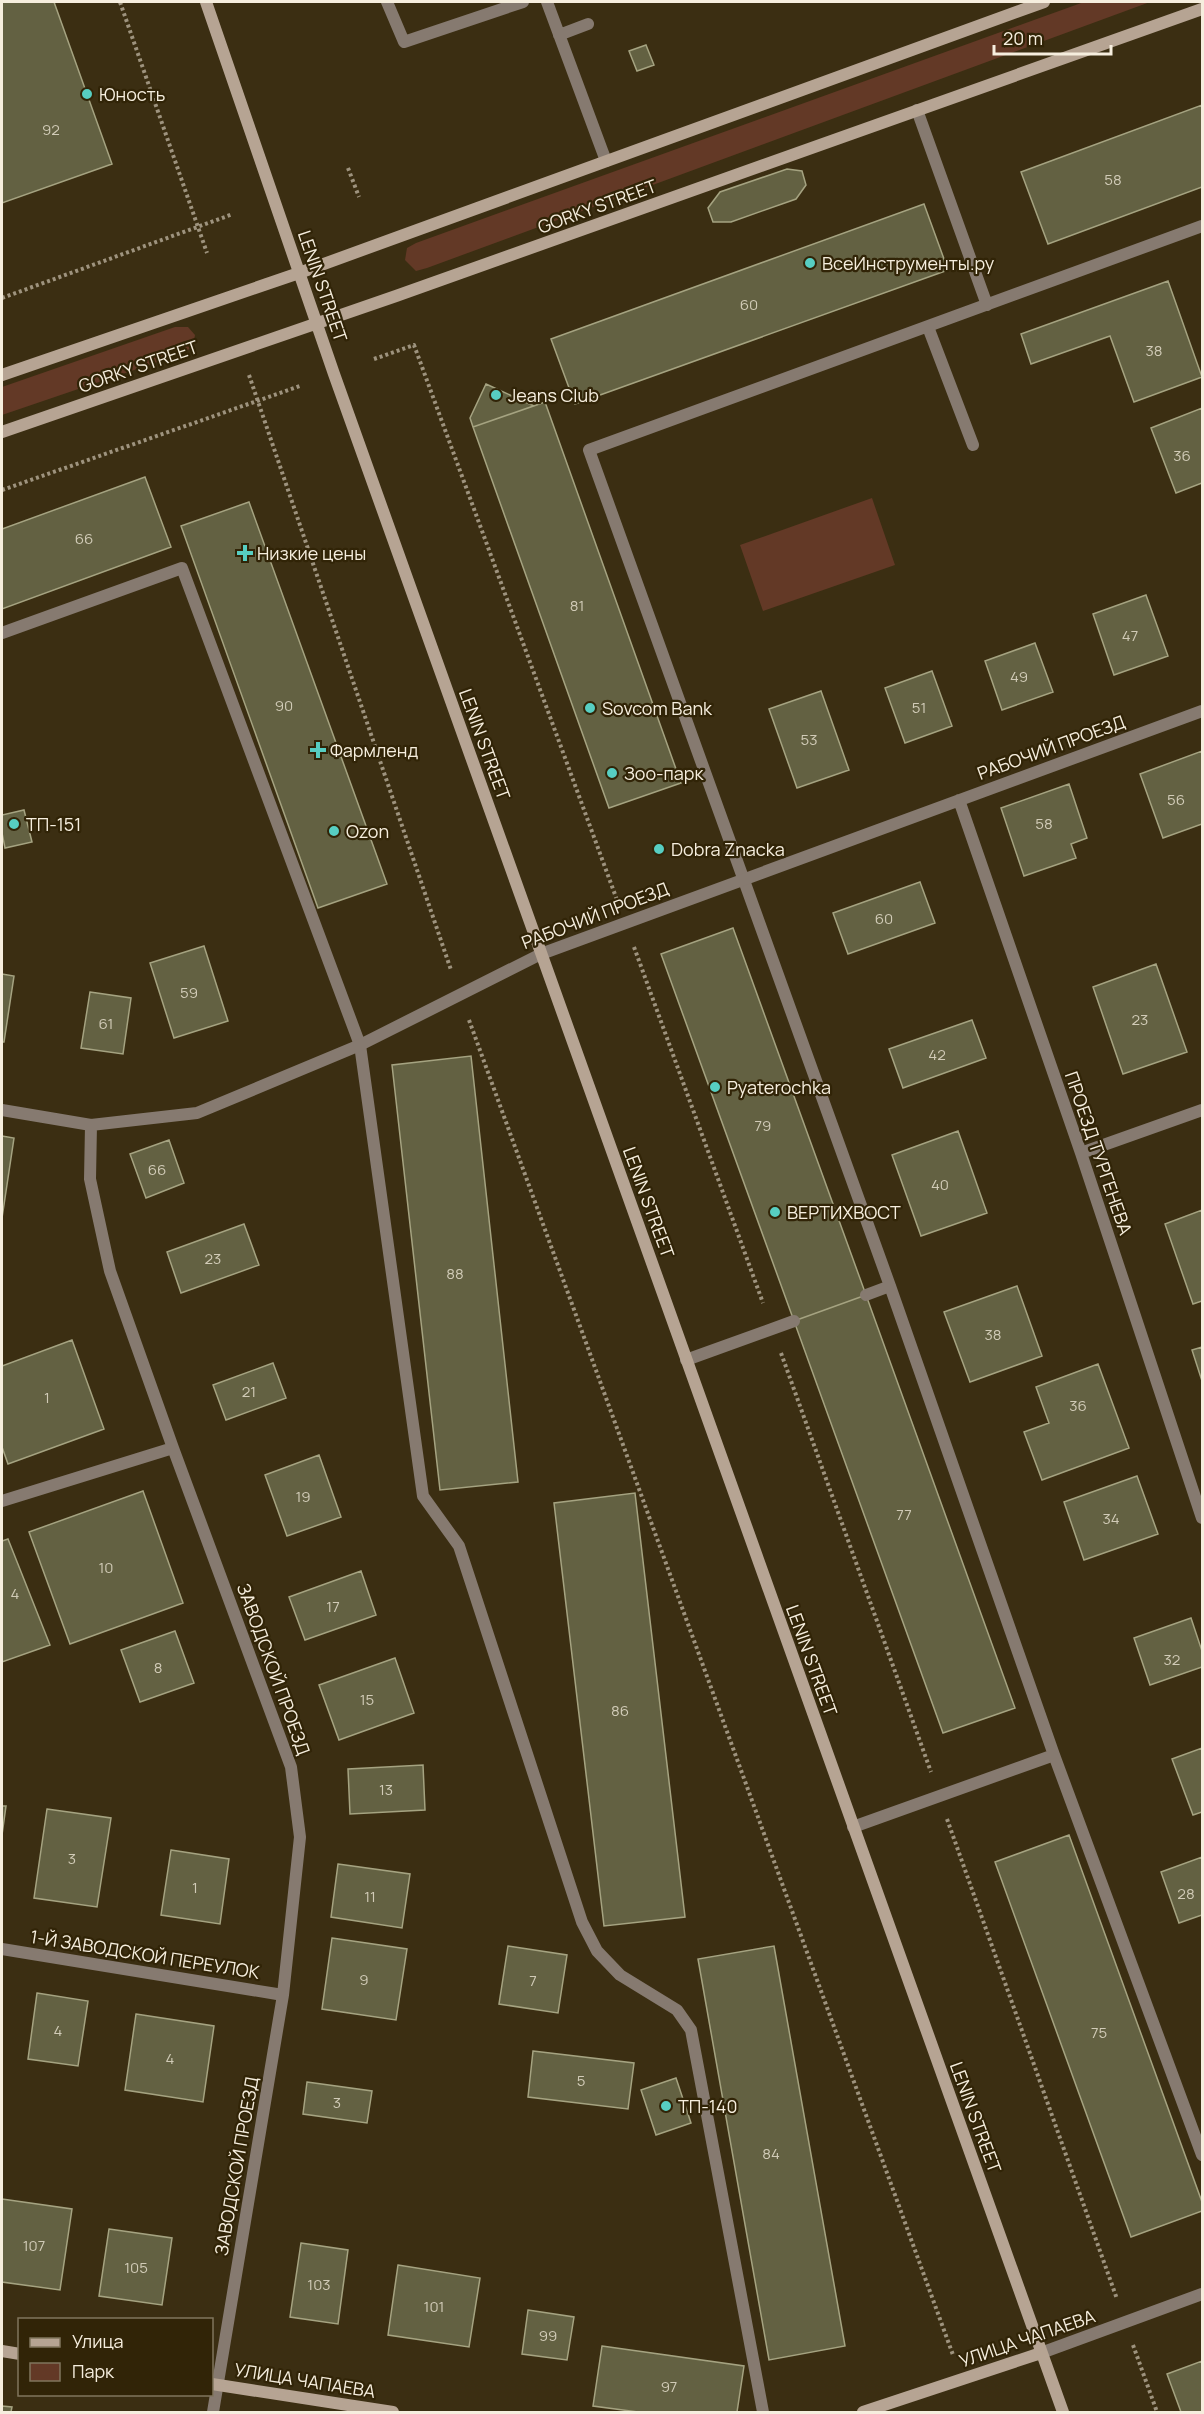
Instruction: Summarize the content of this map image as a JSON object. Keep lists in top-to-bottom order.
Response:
{
  "streets": {
    "main road": ["GORKY STREET", "LENIN STREET", "УЛИЦА ЧАПАЕВА"],
    "street": [
      "РАБОЧИЙ ПРОЕЗД",
      "ПРОЕЗД ТУРГЕНЕВА",
      "ЗАВОДСКОЙ ПРОЕЗД",
      "1-Й ЗАВОДСКОЙ ПЕРЕУЛОК"
    ]
  },
  "crossings": [
    ["GORKY STREET", "LENIN STREET"],
    ["LENIN STREET", "РАБОЧИЙ ПРОЕЗД"],
    ["LENIN STREET", "УЛИЦА ЧАПАЕВА"],
    ["РАБОЧИЙ ПРОЕЗД", "ПРОЕЗД ТУРГЕНЕВА"],
    ["РАБОЧИЙ ПРОЕЗД", "ЗАВОДСКОЙ ПРОЕЗД"],
    ["ЗАВОДСКОЙ ПРОЕЗД", "1-Й ЗАВОДСКОЙ ПЕРЕУЛОК"],
    ["ЗАВОДСКОЙ ПРОЕЗД", "УЛИЦА ЧАПАЕВА"]
  ],
  "places": {
    "other": [
      "Юность",
      "ВсеИнструменты.ру",
      "Jeans Club",
      "Sovcom Bank",
      "Зоо-парк",
      "ТП-151",
      "Ozon",
      "Dobra Znacka",
      "Pyaterochka",
      "ВЕРТИХВОСТ",
      "ТП-140"
    ],
    "health": ["Низкие цены", "Фармленд"]
  },
  "house_numbers": [
    "92",
    "58",
    "60",
    "38",
    "36",
    "66",
    "81",
    "47",
    "49",
    "90",
    "51",
    "53",
    "56",
    "58",
    "60",
    "59",
    "23",
    "61",
    "42",
    "79",
    "66",
    "40",
    "23",
    "88",
    "38",
    "21",
    "1",
    "36",
    "19",
    "77",
    "34",
    "10",
    "4",
    "17",
    "32",
    "8",
    "15",
    "86",
    "13",
    "3",
    "1",
    "28",
    "11",
    "9",
    "7",
    "4",
    "75",
    "4",
    "5",
    "3",
    "84",
    "107",
    "105",
    "103",
    "101",
    "99",
    "97"
  ],
  "legend": ["Улица", "Парк"],
  "scale_bar": "20 m"
}
